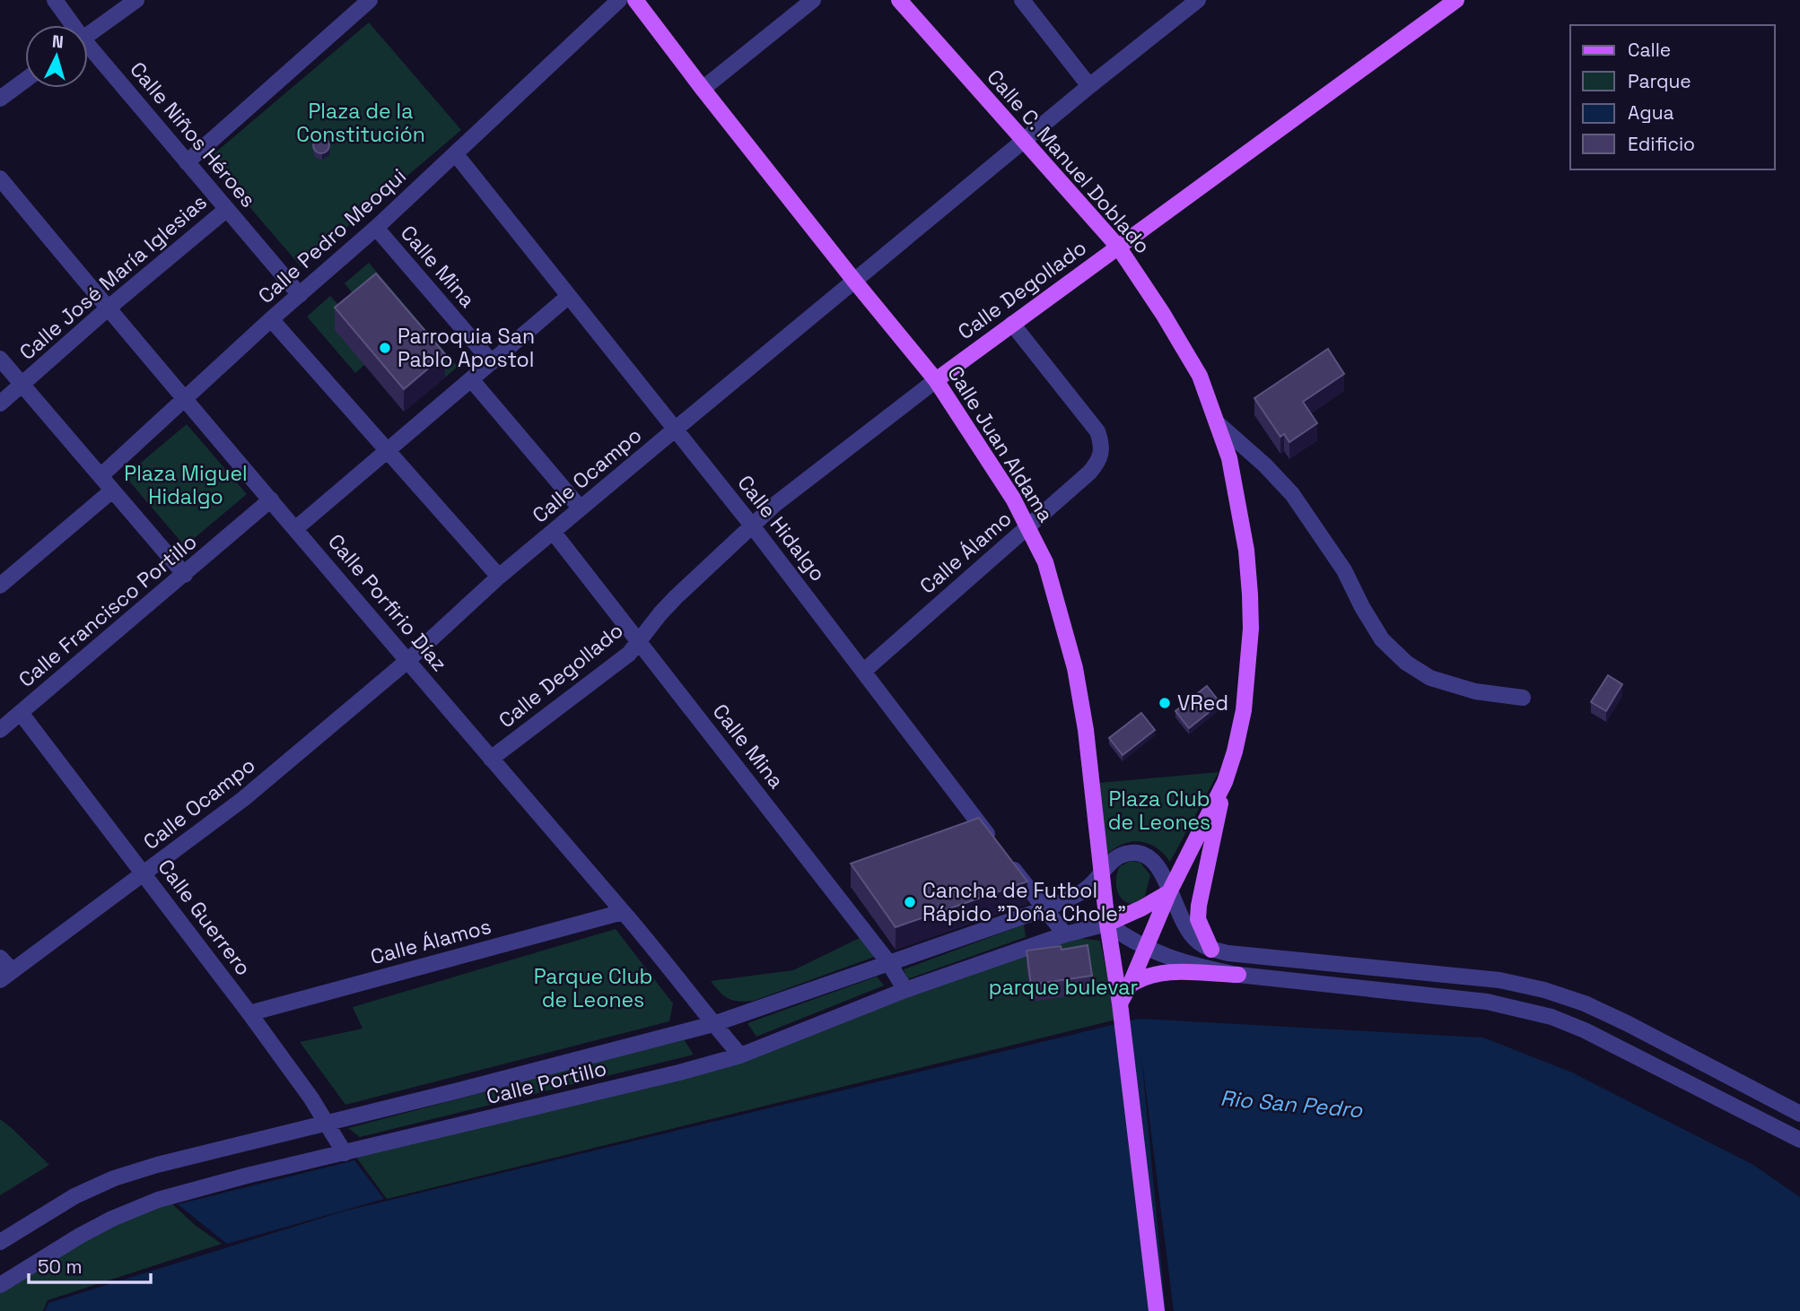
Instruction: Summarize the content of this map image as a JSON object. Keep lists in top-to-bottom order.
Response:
{
  "streets": {
    "main road": ["Calle C. Manuel Doblado", "Calle Degollado", "Calle Juan Aldama"],
    "street": [
      "Calle Niños Héroes",
      "Calle Pedro Meoqui",
      "Calle Mina",
      "Calle José María Iglesias",
      "Calle Ocampo",
      "Calle Hidalgo",
      "Calle Álamo",
      "Calle Porfirio Díaz",
      "Calle Francisco Portillo",
      "Calle Guerrero",
      "Calle Álamos",
      "Calle Portillo"
    ]
  },
  "crossings": [
    ["Calle Niños Héroes", "Calle Pedro Meoqui"],
    ["Calle Niños Héroes", "Calle José María Iglesias"],
    ["Calle C. Manuel Doblado", "Calle Degollado"],
    ["Calle C. Manuel Doblado", "Calle Juan Aldama"],
    ["Calle C. Manuel Doblado", "Calle Ocampo"],
    ["Calle C. Manuel Doblado", "Calle Portillo"],
    ["Calle Pedro Meoqui", "Calle Mina"],
    ["Calle Pedro Meoqui", "Calle Hidalgo"],
    ["Calle Pedro Meoqui", "Calle Porfirio Díaz"],
    ["Calle Mina", "Calle Degollado"],
    ["Calle Mina", "Calle Ocampo"],
    ["Calle Mina", "Calle Portillo"],
    ["Calle José María Iglesias", "Calle Porfirio Díaz"],
    ["Calle Degollado", "Calle Juan Aldama"],
    ["Calle Degollado", "Calle Hidalgo"],
    ["Calle Degollado", "Calle Álamo"],
    ["Calle Degollado", "Calle Porfirio Díaz"],
    ["Calle Juan Aldama", "Calle Ocampo"],
    ["Calle Juan Aldama", "Calle Álamo"],
    ["Calle Juan Aldama", "Calle Portillo"],
    ["Calle Ocampo", "Calle Hidalgo"],
    ["Calle Ocampo", "Calle Porfirio Díaz"],
    ["Calle Ocampo", "Calle Guerrero"],
    ["Calle Hidalgo", "Calle Álamo"],
    ["Calle Hidalgo", "Calle Portillo"],
    ["Calle Porfirio Díaz", "Calle Francisco Portillo"],
    ["Calle Porfirio Díaz", "Calle Álamos"],
    ["Calle Porfirio Díaz", "Calle Portillo"],
    ["Calle Francisco Portillo", "Calle Guerrero"],
    ["Calle Guerrero", "Calle Álamos"],
    ["Calle Guerrero", "Calle Portillo"]
  ],
  "water": ["Rio San Pedro"],
  "parks": [
    "Plaza de la Constitución",
    "Plaza Miguel Hidalgo",
    "Plaza Club de Leones",
    "Parque Club de Leones",
    "parque bulevar"
  ],
  "places": ["Parroquia San Pablo Apostol", "VRed", "Cancha de Futbol Rápido \"Doña Chole\""],
  "legend": [
    "Calle",
    "Parque",
    "Agua",
    "Edificio"
  ],
  "scale_bar": "50 m",
  "north": "top"
}
